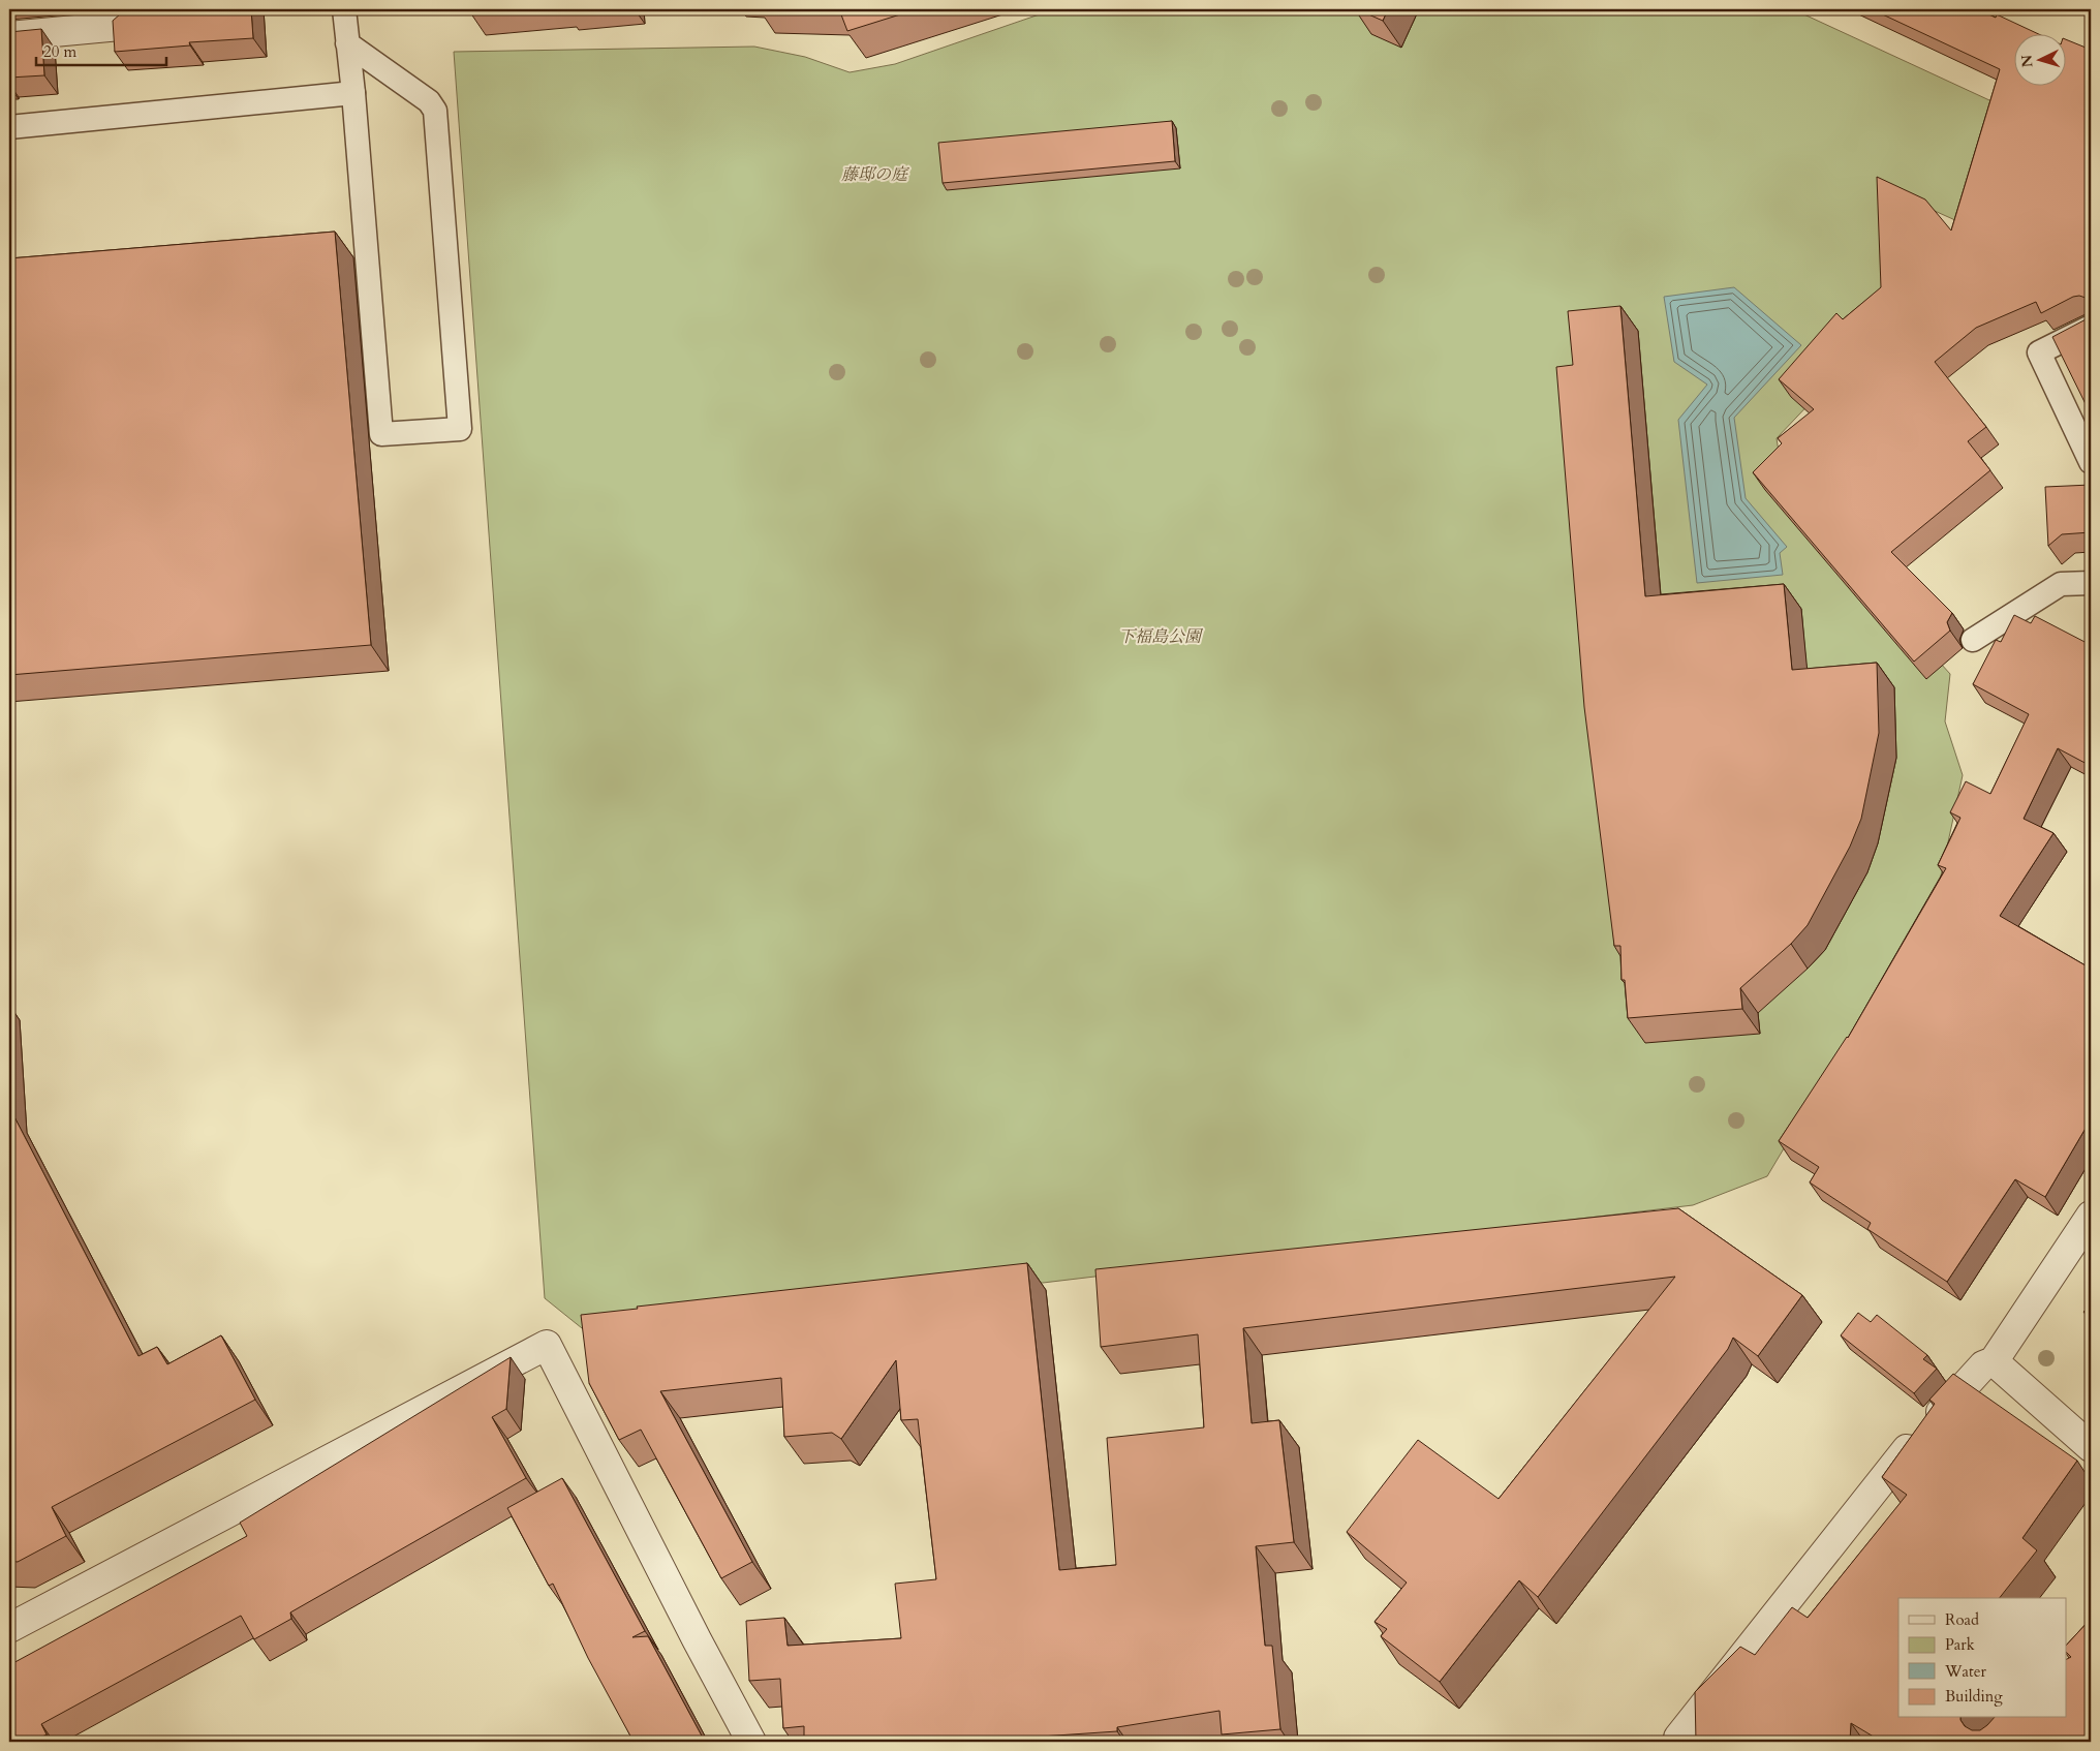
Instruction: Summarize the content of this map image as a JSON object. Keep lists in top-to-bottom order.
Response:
{
  "parks": ["藤邸の庭", "下福島公園"],
  "legend": [
    "Road",
    "Park",
    "Water",
    "Building"
  ],
  "scale_bar": "20 m",
  "north": "left"
}
